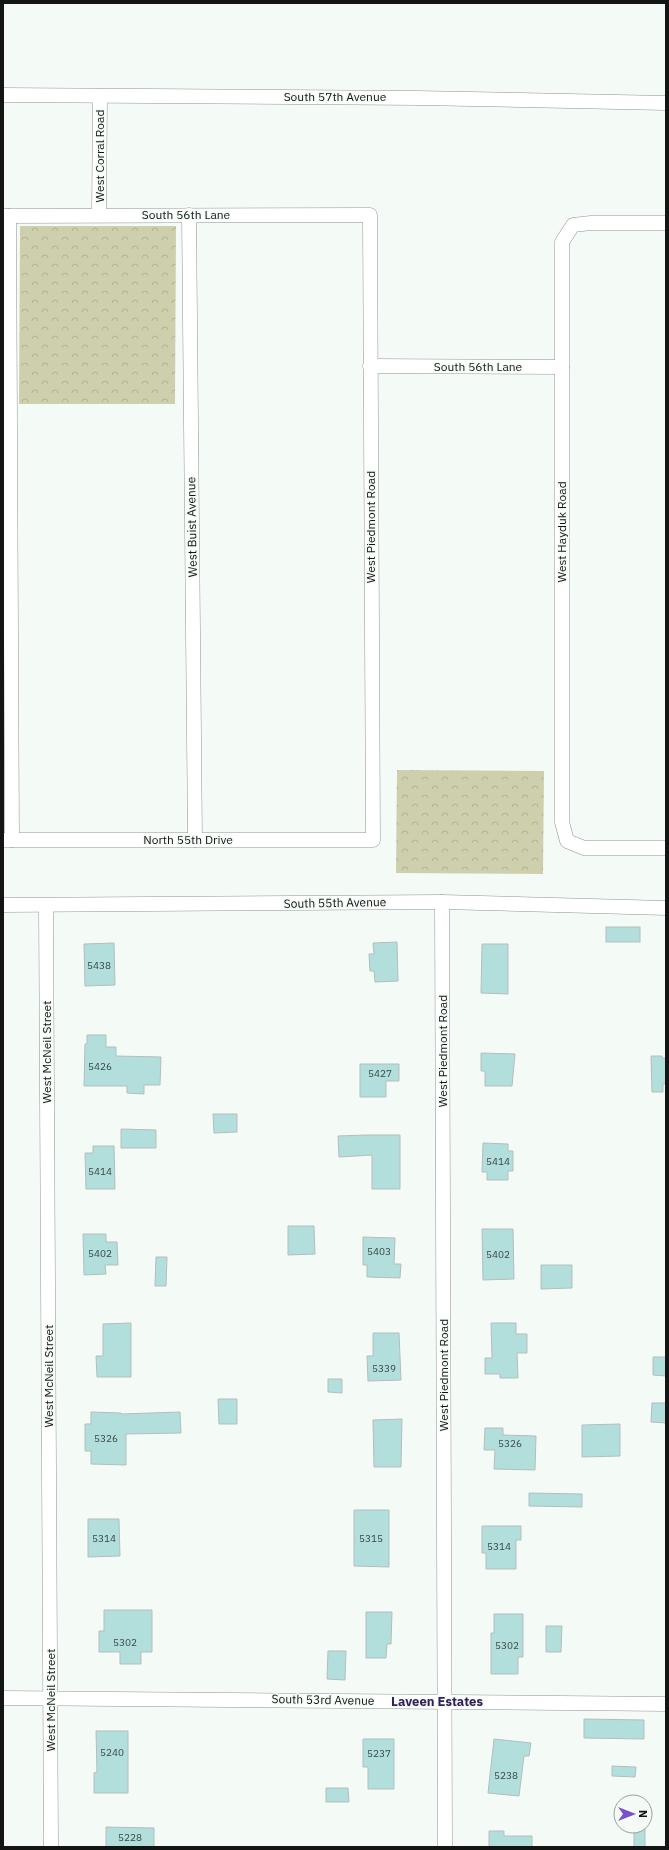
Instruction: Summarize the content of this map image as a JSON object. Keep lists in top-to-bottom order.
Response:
{
  "streets": {
    "street": [
      "South 57th Avenue",
      "West Corral Road",
      "South 56th Lane",
      "West Buist Avenue",
      "West Piedmont Road",
      "West Hayduk Road",
      "North 55th Drive",
      "South 55th Avenue",
      "West McNeil Street",
      "South 53rd Avenue"
    ]
  },
  "crossings": [
    ["South 57th Avenue", "West Corral Road"],
    ["West Corral Road", "South 56th Lane"],
    ["South 56th Lane", "West Buist Avenue"],
    ["South 56th Lane", "West Piedmont Road"],
    ["South 56th Lane", "West Hayduk Road"],
    ["West Buist Avenue", "North 55th Drive"],
    ["West Piedmont Road", "North 55th Drive"],
    ["West Piedmont Road", "South 55th Avenue"],
    ["West Piedmont Road", "South 53rd Avenue"],
    ["South 55th Avenue", "West McNeil Street"],
    ["West McNeil Street", "South 53rd Avenue"]
  ],
  "districts": ["Laveen Estates"],
  "house_numbers": [
    "5438",
    "5426",
    "5427",
    "5414",
    "5414",
    "5403",
    "5402",
    "5402",
    "5339",
    "5326",
    "5326",
    "5314",
    "5315",
    "5314",
    "5302",
    "5302",
    "5240",
    "5237",
    "5238",
    "5228"
  ],
  "north": "right"
}
